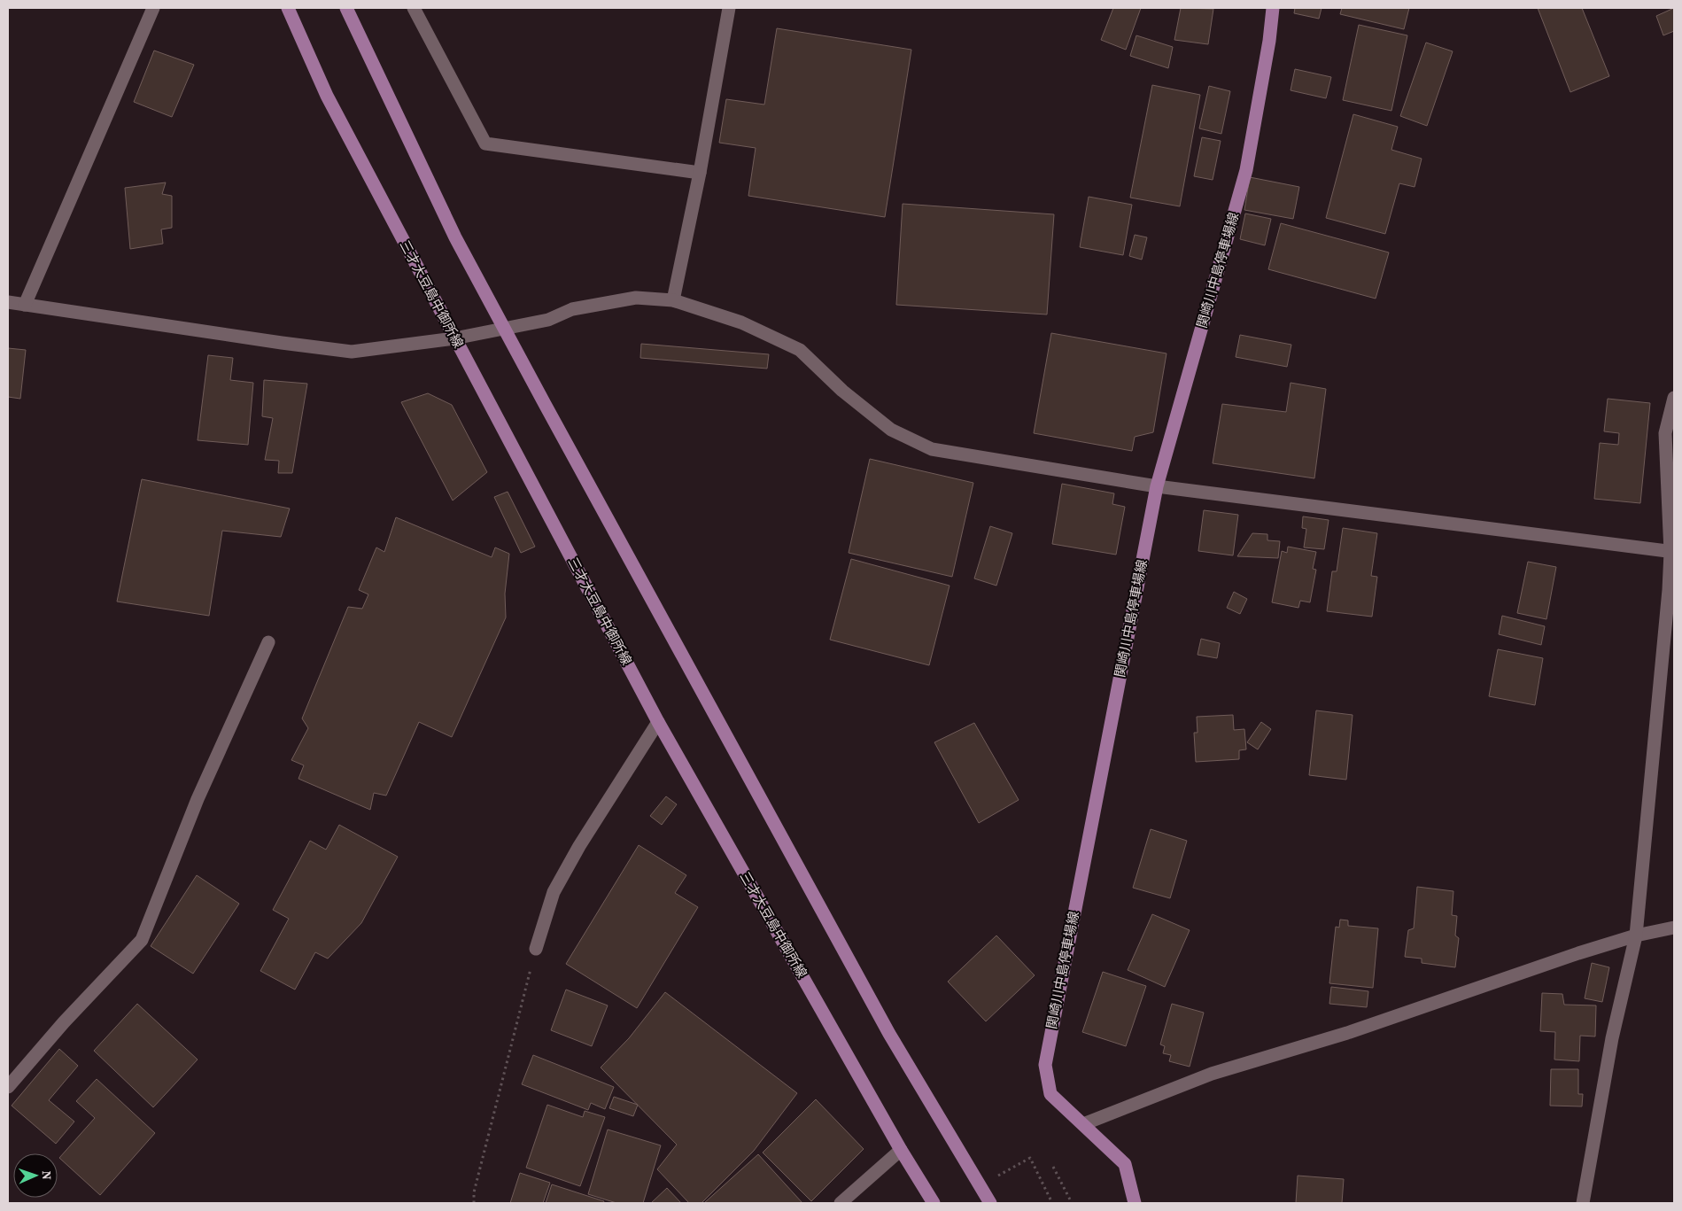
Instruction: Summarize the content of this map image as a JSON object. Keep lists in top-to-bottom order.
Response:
{
  "streets": {
    "main road": ["関崎川中島停車場線", "三才大豆島中御所線"]
  },
  "north": "right"
}
